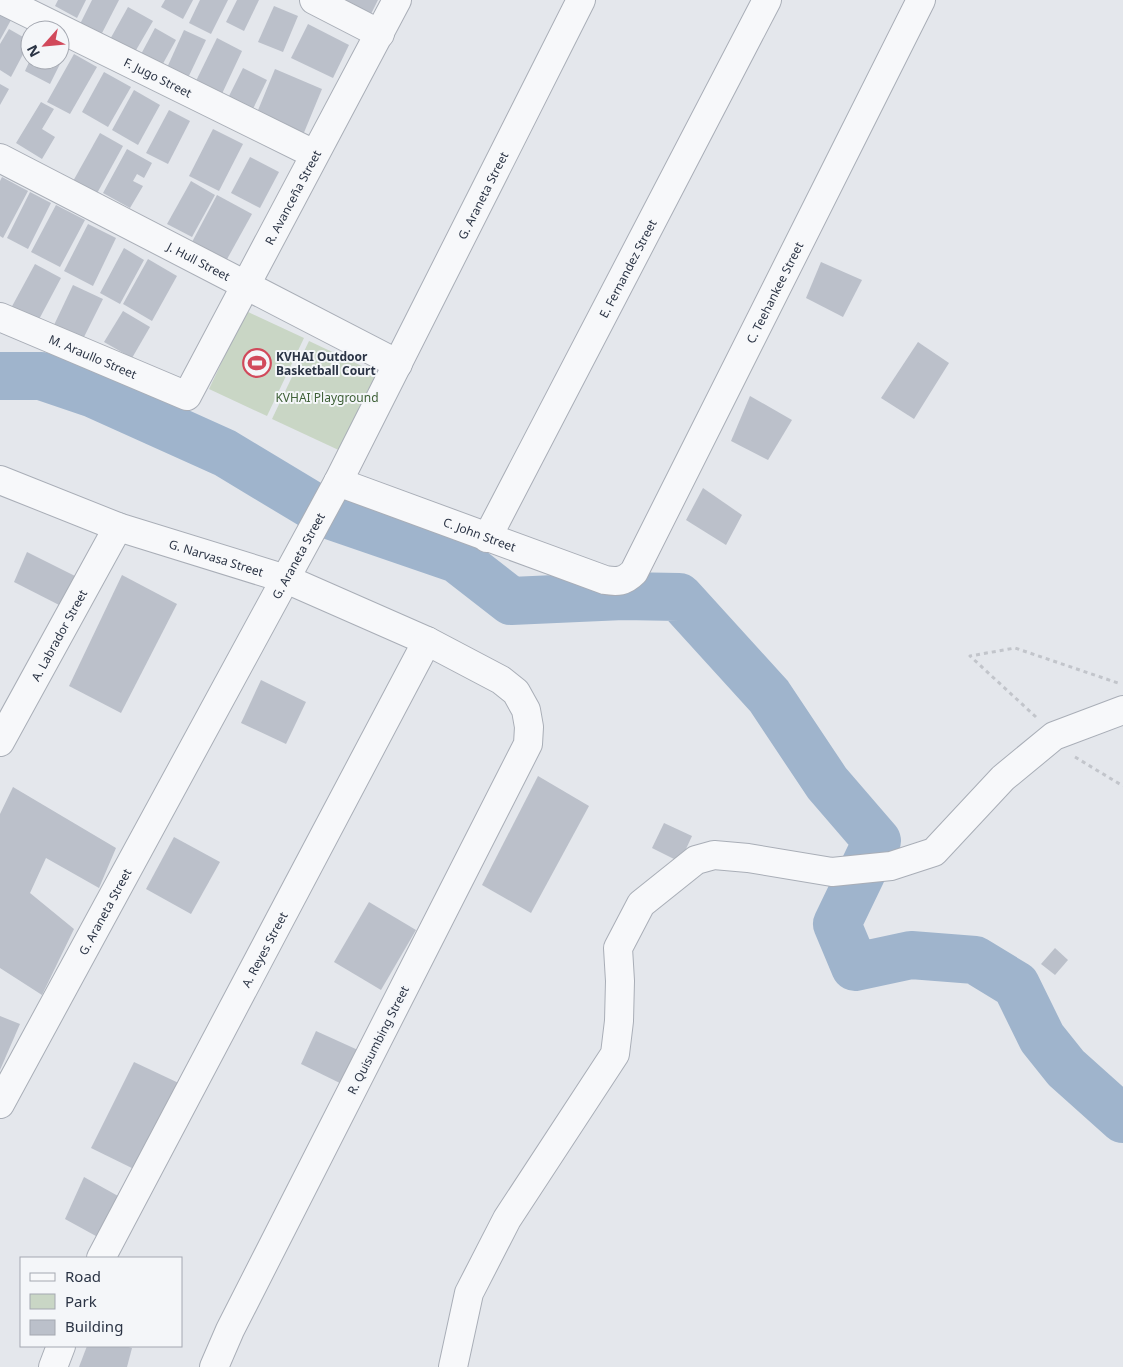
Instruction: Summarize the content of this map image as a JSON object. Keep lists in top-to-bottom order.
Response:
{
  "streets": {
    "street": [
      "F. Jugo Street",
      "G. Araneta Street",
      "R. Avanceña Street",
      "J. Hull Street",
      "E. Fernandez Street",
      "C. Teehankee Street",
      "M. Araullo Street",
      "C. John Street",
      "G. Narvasa Street",
      "A. Labrador Street",
      "A. Reyes Street",
      "R. Quisumbing Street"
    ]
  },
  "crossings": [
    ["F. Jugo Street", "R. Avanceña Street"],
    ["G. Araneta Street", "J. Hull Street"],
    ["G. Araneta Street", "C. John Street"],
    ["G. Araneta Street", "G. Narvasa Street"],
    ["R. Avanceña Street", "J. Hull Street"],
    ["R. Avanceña Street", "M. Araullo Street"],
    ["E. Fernandez Street", "C. John Street"],
    ["C. Teehankee Street", "C. John Street"],
    ["G. Narvasa Street", "A. Labrador Street"],
    ["G. Narvasa Street", "A. Reyes Street"],
    ["G. Narvasa Street", "R. Quisumbing Street"]
  ],
  "parks": ["KVHAI Playground"],
  "places": {
    "sports": ["KVHAI Outdoor Basketball Court"]
  },
  "legend": ["Road", "Park", "Building"],
  "north": "bottom left"
}
